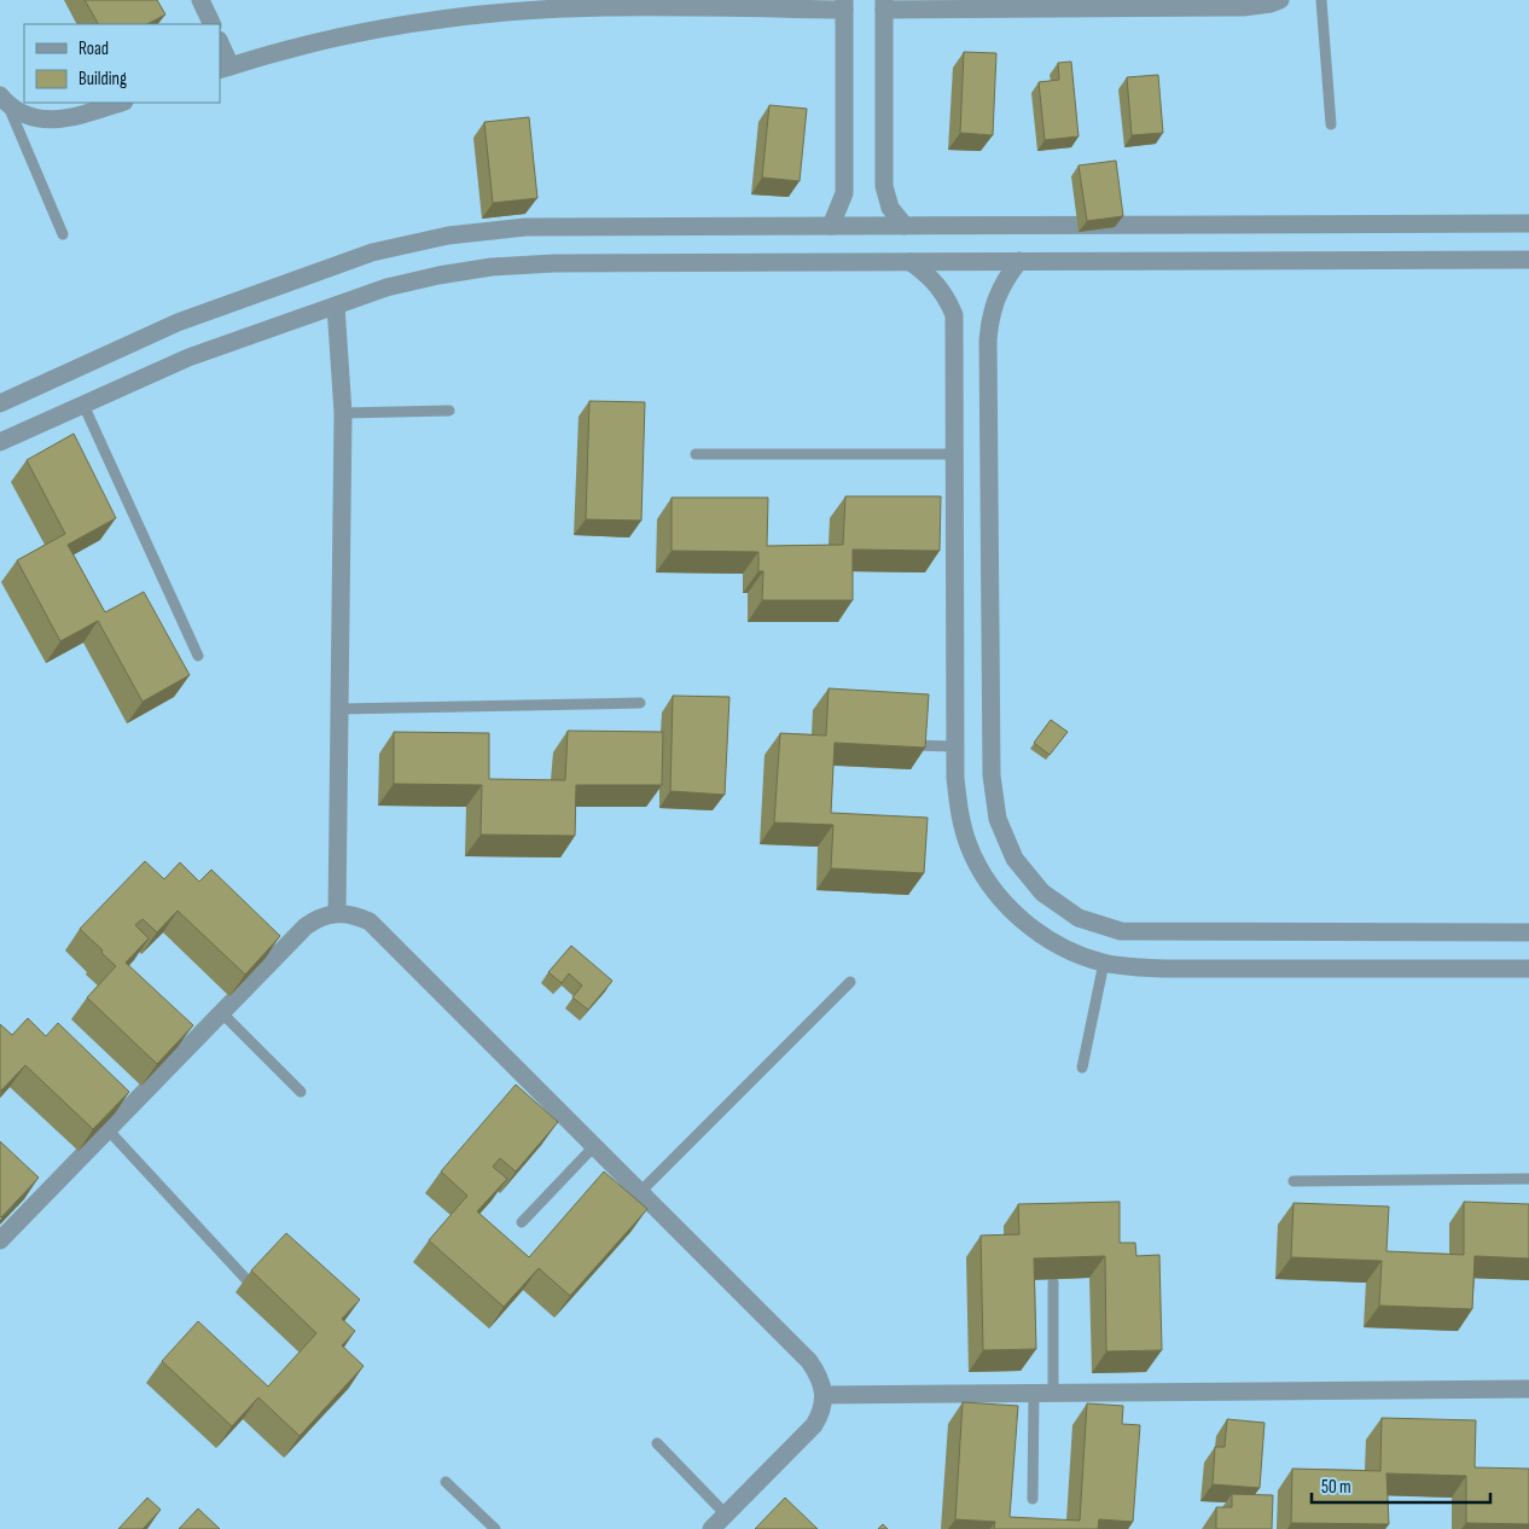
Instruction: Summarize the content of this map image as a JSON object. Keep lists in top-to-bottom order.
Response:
{
  "legend": ["Road", "Building"],
  "scale_bar": "50 m"
}
